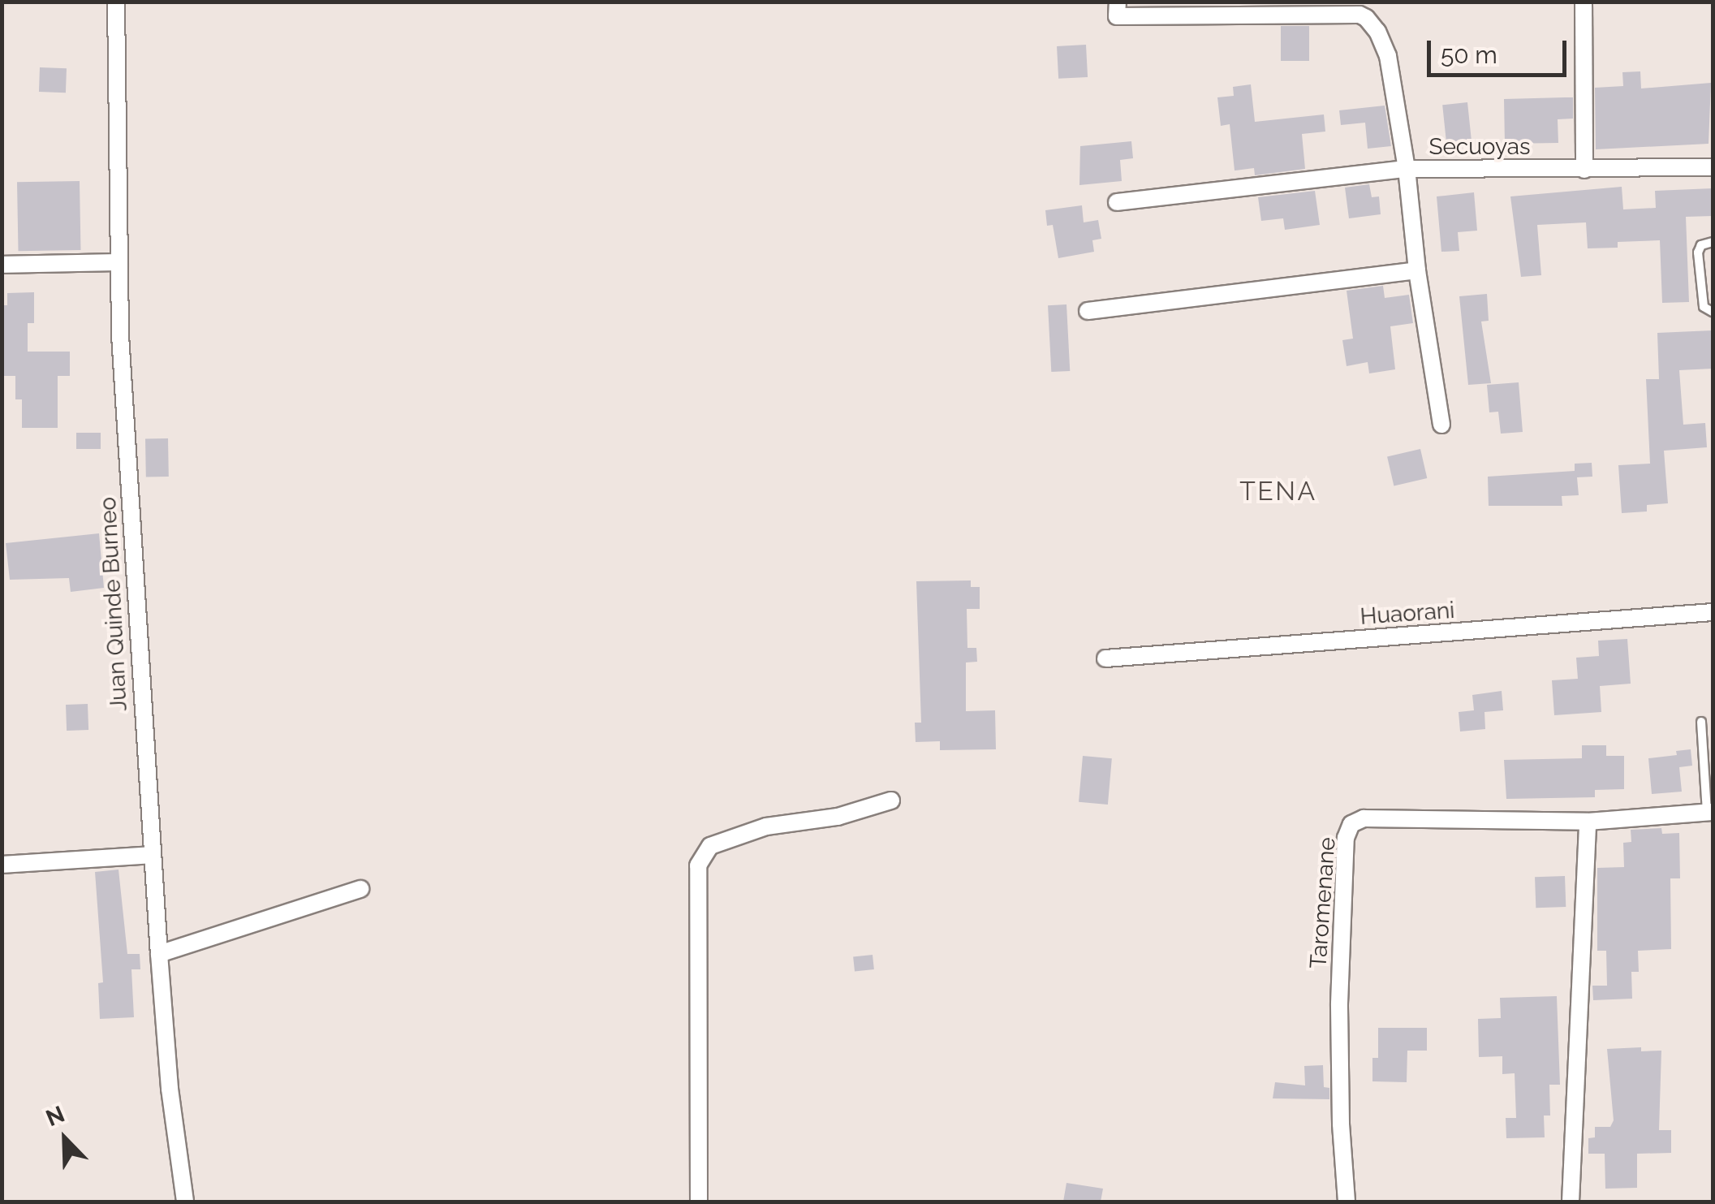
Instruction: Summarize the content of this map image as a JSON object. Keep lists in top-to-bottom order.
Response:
{
  "streets": {
    "street": [
      "Secuoyas",
      "Juan Quinde Burneo",
      "Huaorani",
      "Taromenane"
    ]
  },
  "districts": ["TENA"],
  "scale_bar": "50 m",
  "north": "top left"
}
